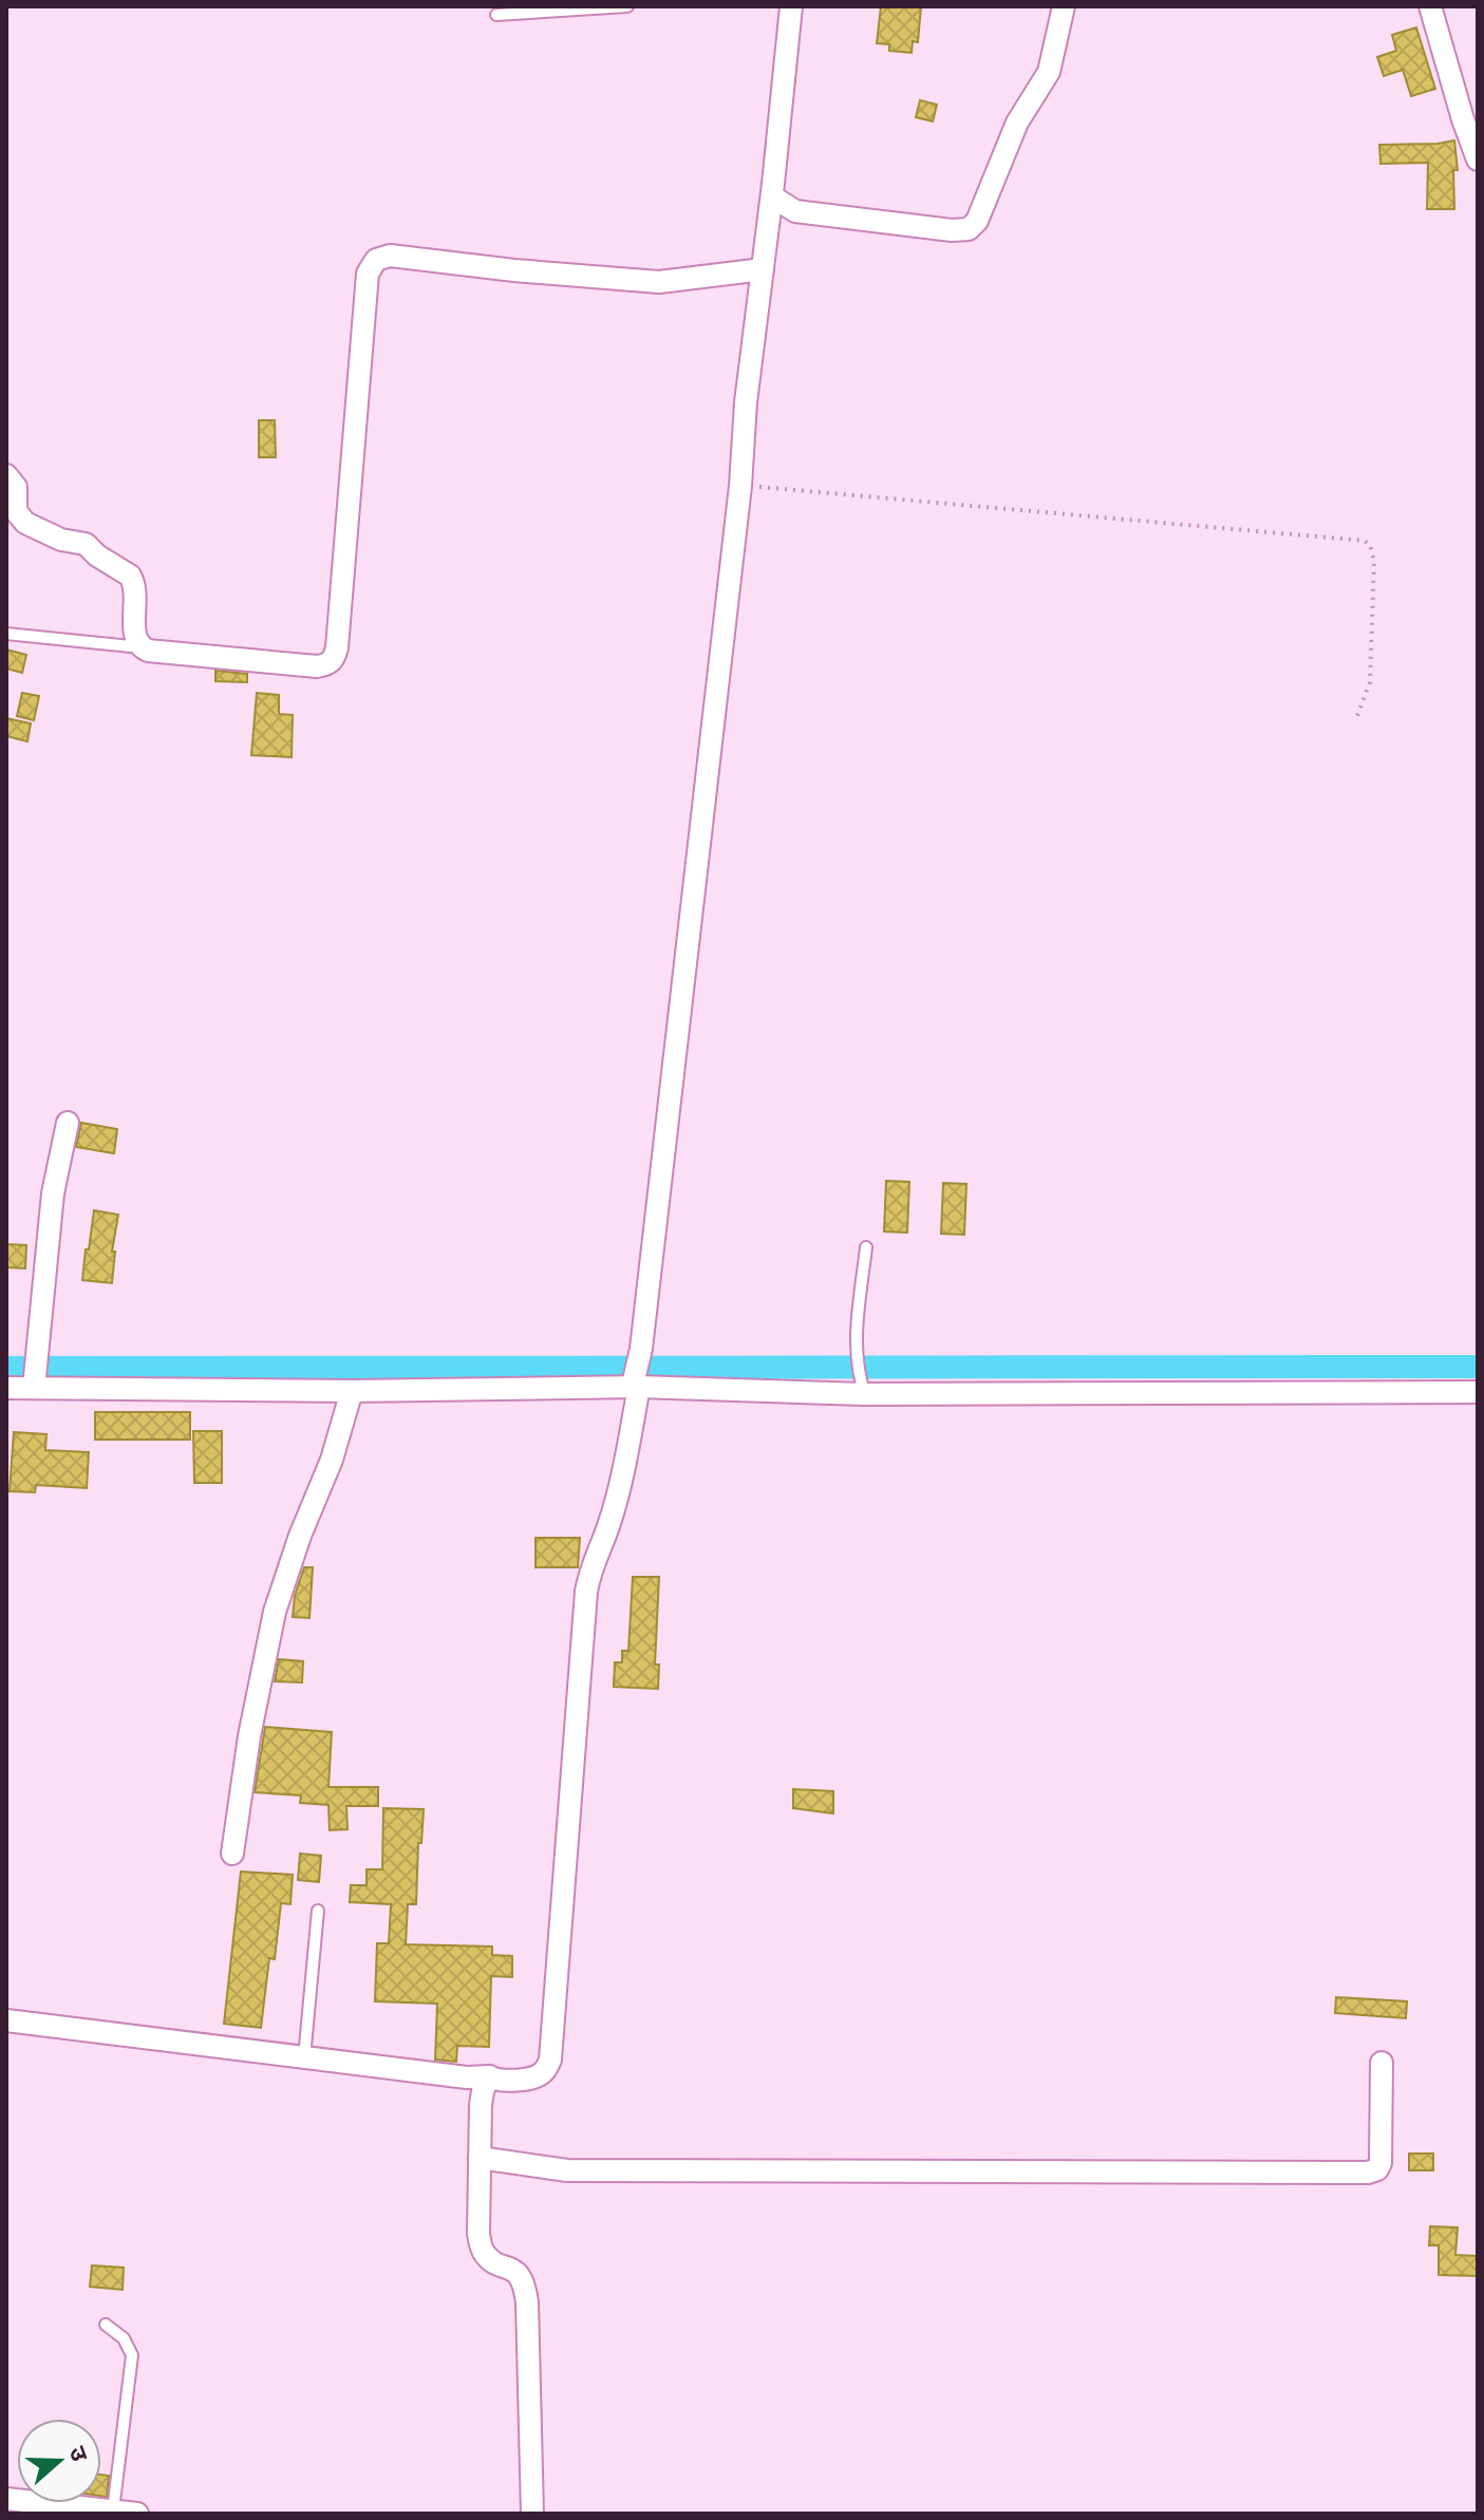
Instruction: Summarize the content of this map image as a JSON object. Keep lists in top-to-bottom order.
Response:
{
  "north": "right"
}
